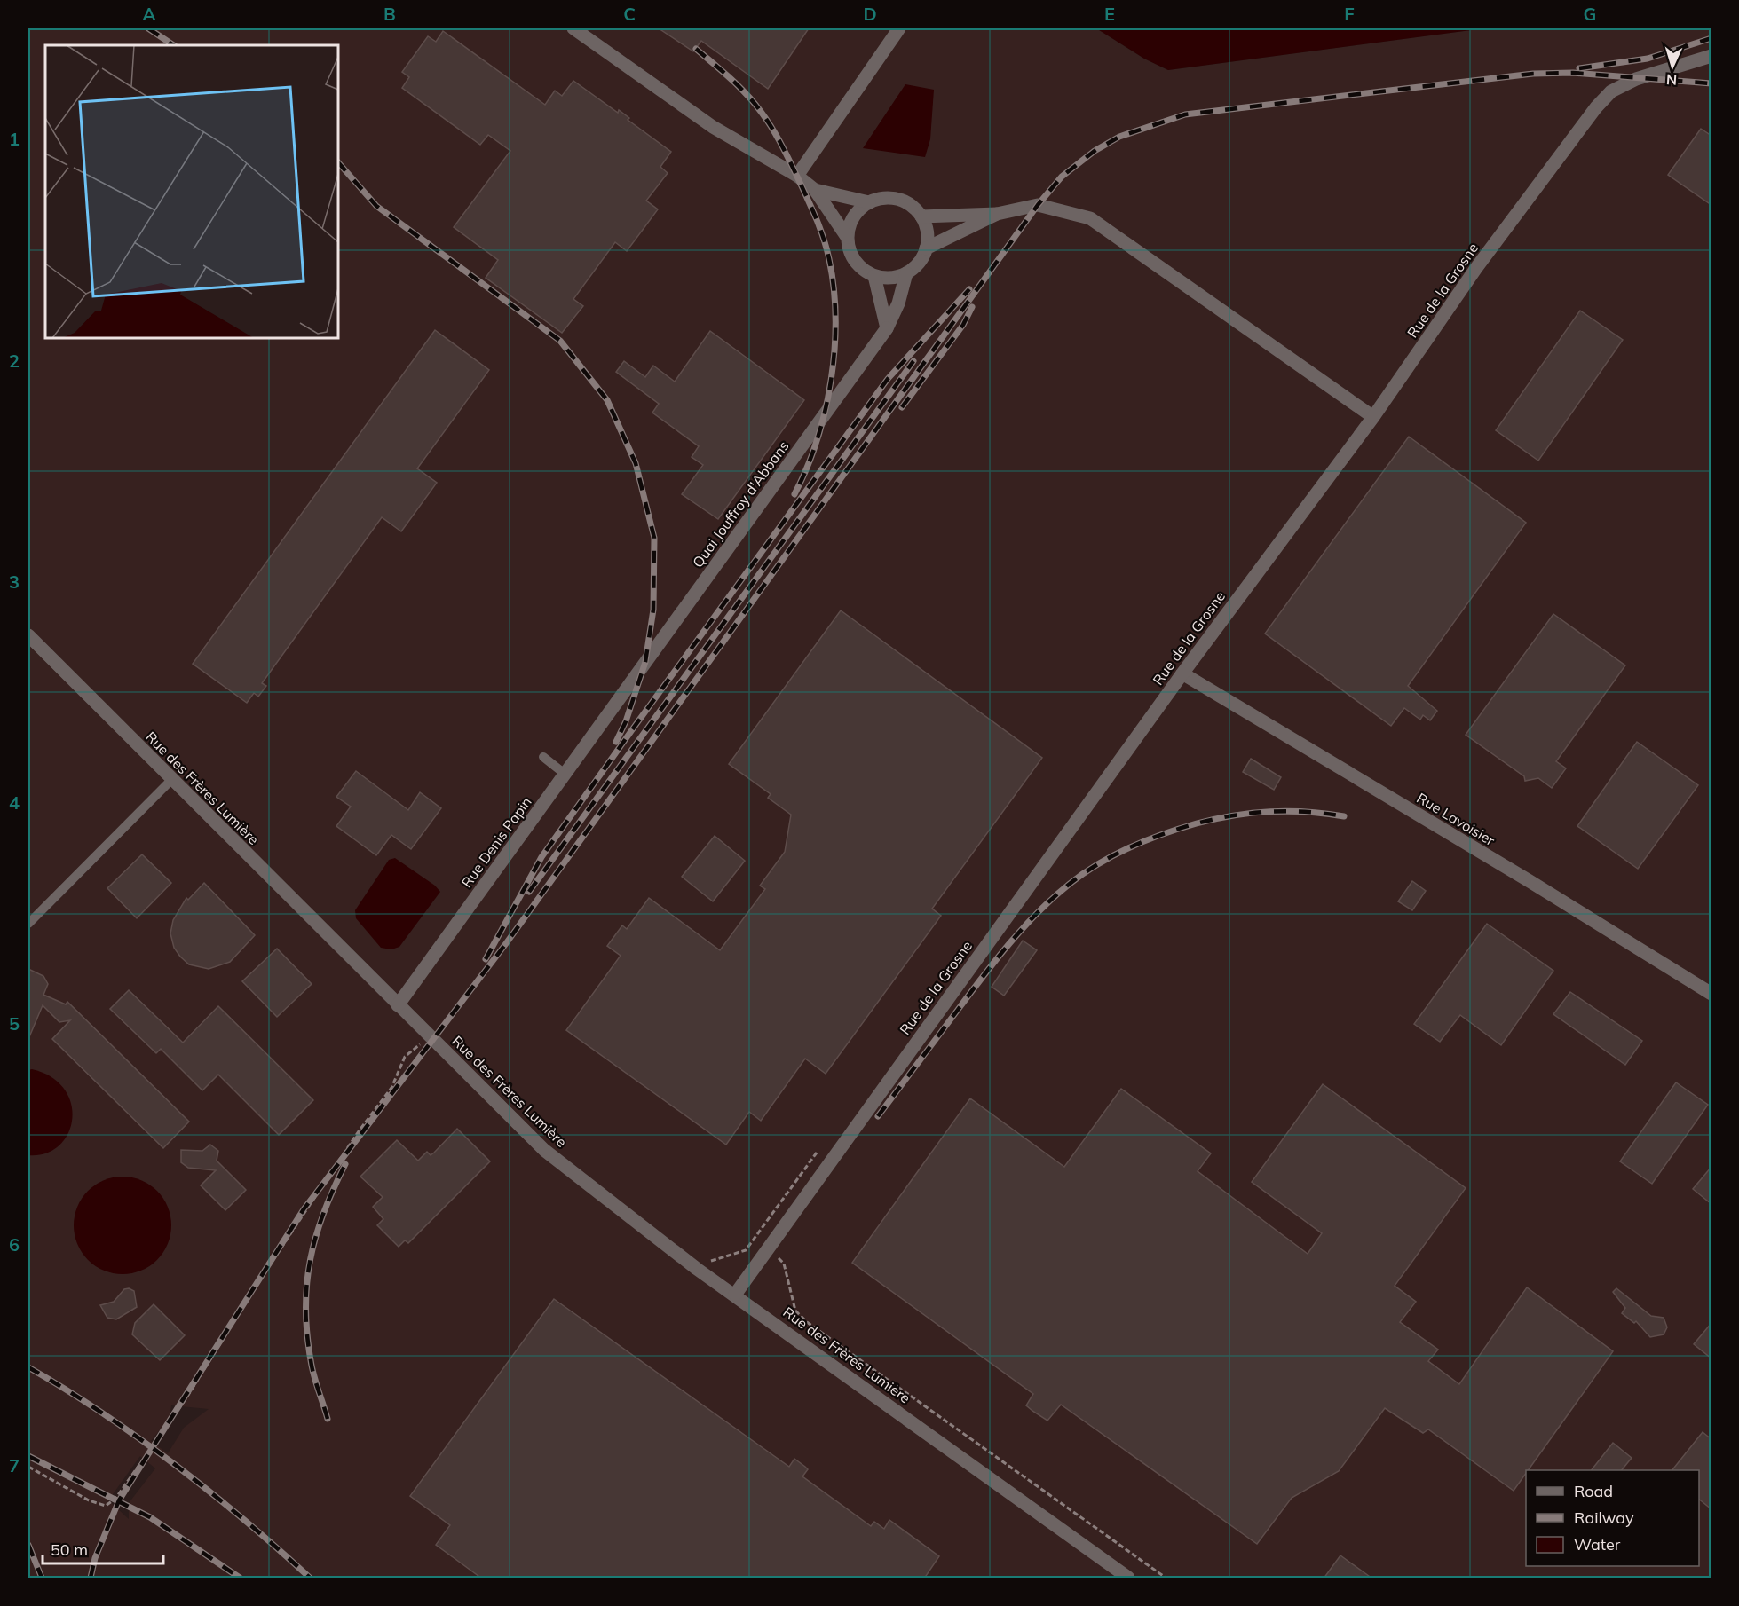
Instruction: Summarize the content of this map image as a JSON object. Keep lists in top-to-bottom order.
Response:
{
  "streets": {
    "street": [
      "Rue de la Grosne",
      "Quai Jouffroy d'Abbans",
      "Rue des Frères Lumière",
      "Rue Lavoisier",
      "Rue Denis Papin"
    ]
  },
  "crossings": [
    ["Rue de la Grosne", "Rue des Frères Lumière"],
    ["Rue de la Grosne", "Rue Lavoisier"],
    ["Quai Jouffroy d'Abbans", "Rue Denis Papin"],
    ["Rue des Frères Lumière", "Rue Denis Papin"]
  ],
  "legend": ["Road", "Railway", "Water"],
  "scale_bar": "50 m",
  "north": "bottom",
  "grid": {
    "columns": [
      "A",
      "B",
      "C",
      "D",
      "E",
      "F",
      "G"
    ],
    "rows": [
      "1",
      "2",
      "3",
      "4",
      "5",
      "6",
      "7"
    ]
  }
}
